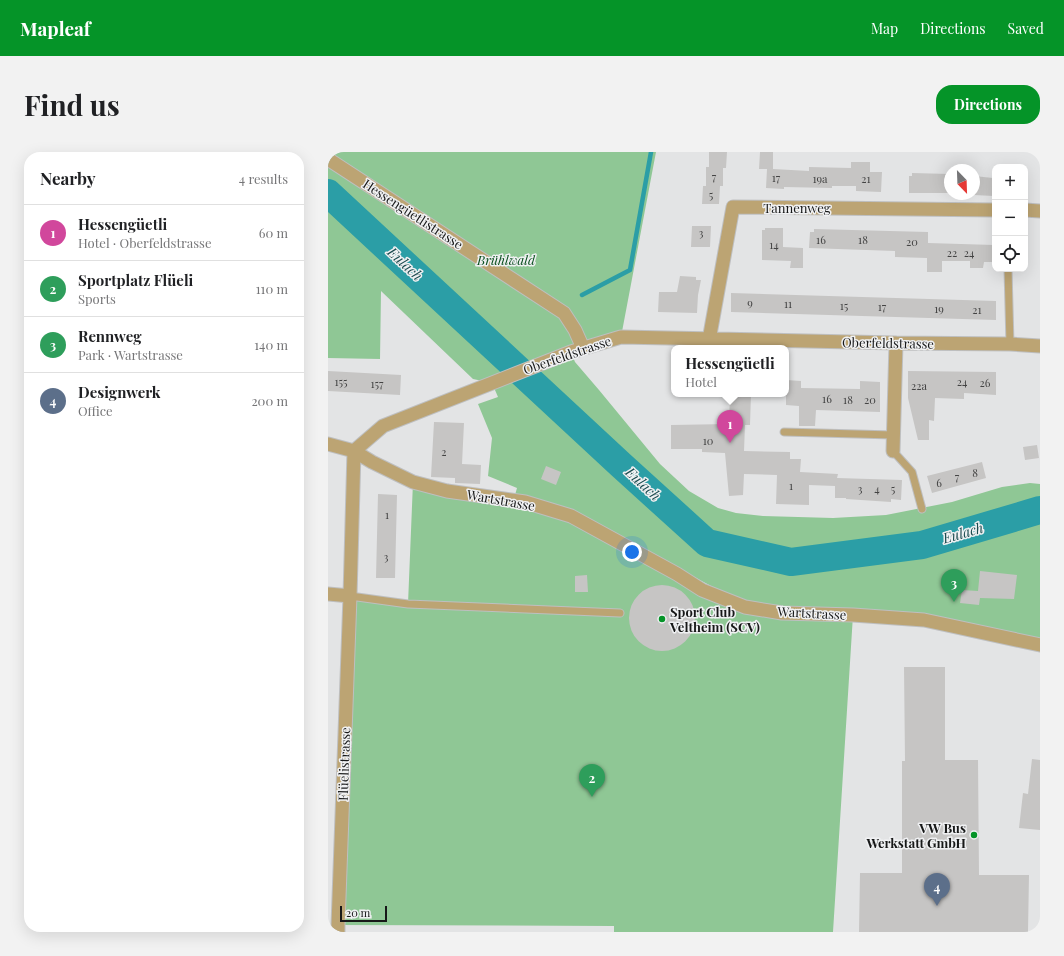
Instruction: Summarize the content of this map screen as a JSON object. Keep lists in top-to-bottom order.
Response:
{
  "streets": {
    "street": [
      "Tannenweg",
      "Hessengüetlistrasse",
      "Oberfeldstrasse",
      "Wartstrasse",
      "Flüelistrasse"
    ]
  },
  "crossings": [
    ["Tannenweg", "Oberfeldstrasse"],
    ["Hessengüetlistrasse", "Oberfeldstrasse"],
    ["Oberfeldstrasse", "Wartstrasse"],
    ["Oberfeldstrasse", "Flüelistrasse"],
    ["Wartstrasse", "Flüelistrasse"]
  ],
  "water": ["Eulach"],
  "parks": ["Brühlwald"],
  "places": ["Sport Club Veltheim (SCV)", "VW Bus Werkstatt GmbH"],
  "house_numbers": [
    "7",
    "17",
    "19a",
    "21",
    "5",
    "3",
    "16",
    "18",
    "20",
    "14",
    "22",
    "24",
    "9",
    "11",
    "15",
    "17",
    "19",
    "21",
    "155",
    "24",
    "26",
    "157",
    "22a",
    "16",
    "18",
    "20",
    "10",
    "2",
    "8",
    "7",
    "6",
    "1",
    "3",
    "4",
    "5",
    "1",
    "3"
  ],
  "scale_bar": "20 m",
  "north": "bottom right",
  "page": {
    "header": "Mapleaf",
    "nav": ["Map", "Directions", "Saved"],
    "buttons": "Directions",
    "title": "Find us",
    "heading": ["Nearby", "4 results"],
    "map_buttons": ["+", "−"],
    "list": [
      {
        "mark": "1",
        "name": "Hessengüetli",
        "note": "Hotel · Oberfeldstrasse",
        "value": "60 m"
      },
      {
        "mark": "2",
        "name": "Sportplatz Flüeli",
        "note": "Sports",
        "value": "110 m"
      },
      {
        "mark": "3",
        "name": "Rennweg",
        "note": "Park · Wartstrasse",
        "value": "140 m"
      },
      {
        "mark": "4",
        "name": "Designwerk",
        "note": "Office",
        "value": "200 m"
      }
    ],
    "popup": ["Hessengüetli", "Hotel"],
    "pins": [
      "1",
      "3",
      "2",
      "4"
    ],
    "scale": "20 m"
  }
}
